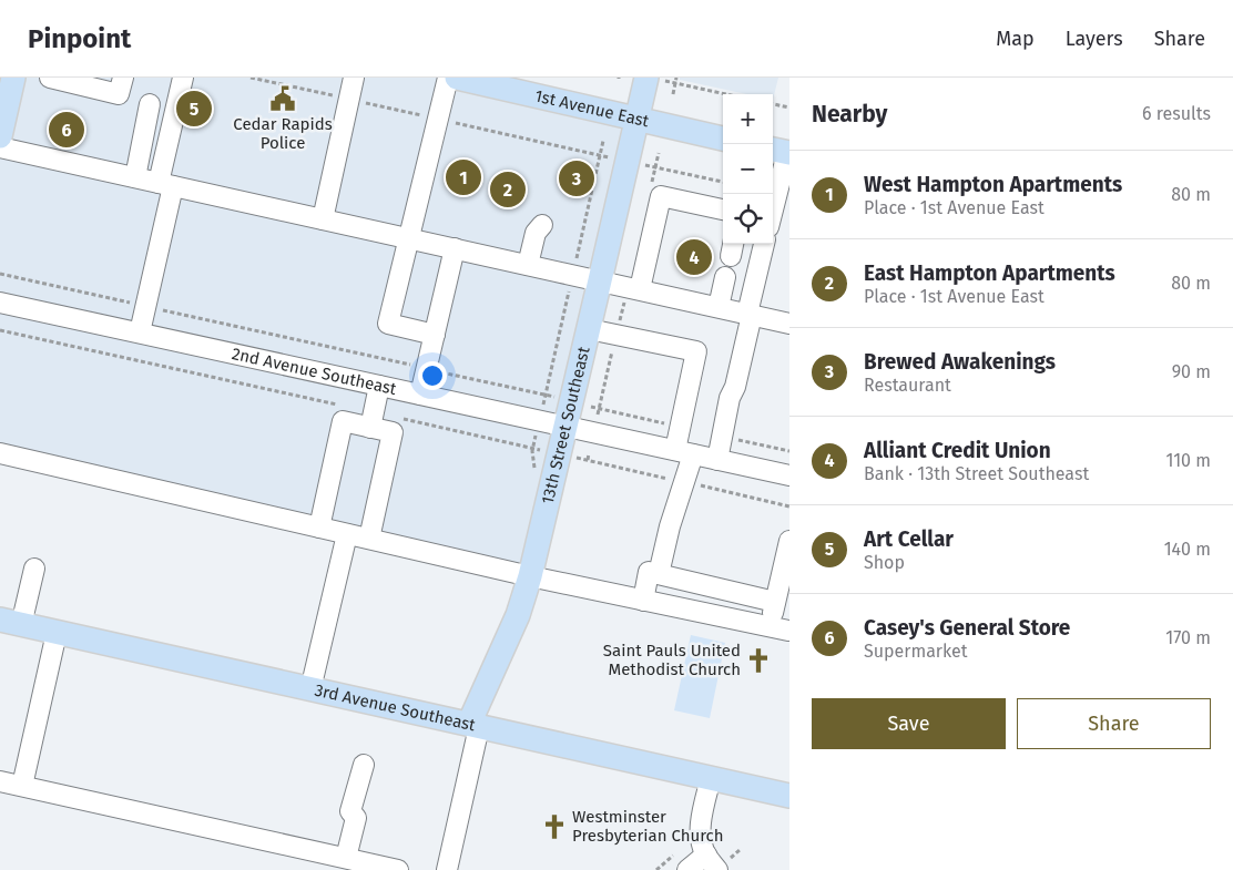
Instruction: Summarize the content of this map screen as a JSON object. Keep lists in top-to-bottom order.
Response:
{
  "streets": {
    "main road": ["1st Avenue East", "13th Street Southeast", "3rd Avenue Southeast"],
    "street": ["2nd Avenue Southeast"]
  },
  "crossings": [
    ["1st Avenue East", "13th Street Southeast"],
    ["2nd Avenue Southeast", "13th Street Southeast"],
    ["13th Street Southeast", "3rd Avenue Southeast"]
  ],
  "places": {
    "public building": ["Cedar Rapids Police"],
    "church": ["Saint Pauls United Methodist Church", "Westminster Presbyterian Church"]
  },
  "page": {
    "header": "Pinpoint",
    "nav": ["Map", "Layers", "Share"],
    "heading": ["Nearby", "6 results"],
    "pins": [
      "5",
      "6",
      "1",
      "3",
      "2",
      "4"
    ],
    "map_buttons": ["+", "−"],
    "list": [
      {
        "mark": "1",
        "name": "West Hampton Apartments",
        "note": "Place · 1st Avenue East",
        "value": "80 m"
      },
      {
        "mark": "2",
        "name": "East Hampton Apartments",
        "note": "Place · 1st Avenue East",
        "value": "80 m"
      },
      {
        "mark": "3",
        "name": "Brewed Awakenings",
        "note": "Restaurant",
        "value": "90 m"
      },
      {
        "mark": "4",
        "name": "Alliant Credit Union",
        "note": "Bank · 13th Street Southeast",
        "value": "110 m"
      },
      {
        "mark": "5",
        "name": "Art Cellar",
        "note": "Shop",
        "value": "140 m"
      },
      {
        "mark": "6",
        "name": "Casey's General Store",
        "note": "Supermarket",
        "value": "170 m"
      }
    ],
    "buttons": ["Save", "Share"]
  }
}
